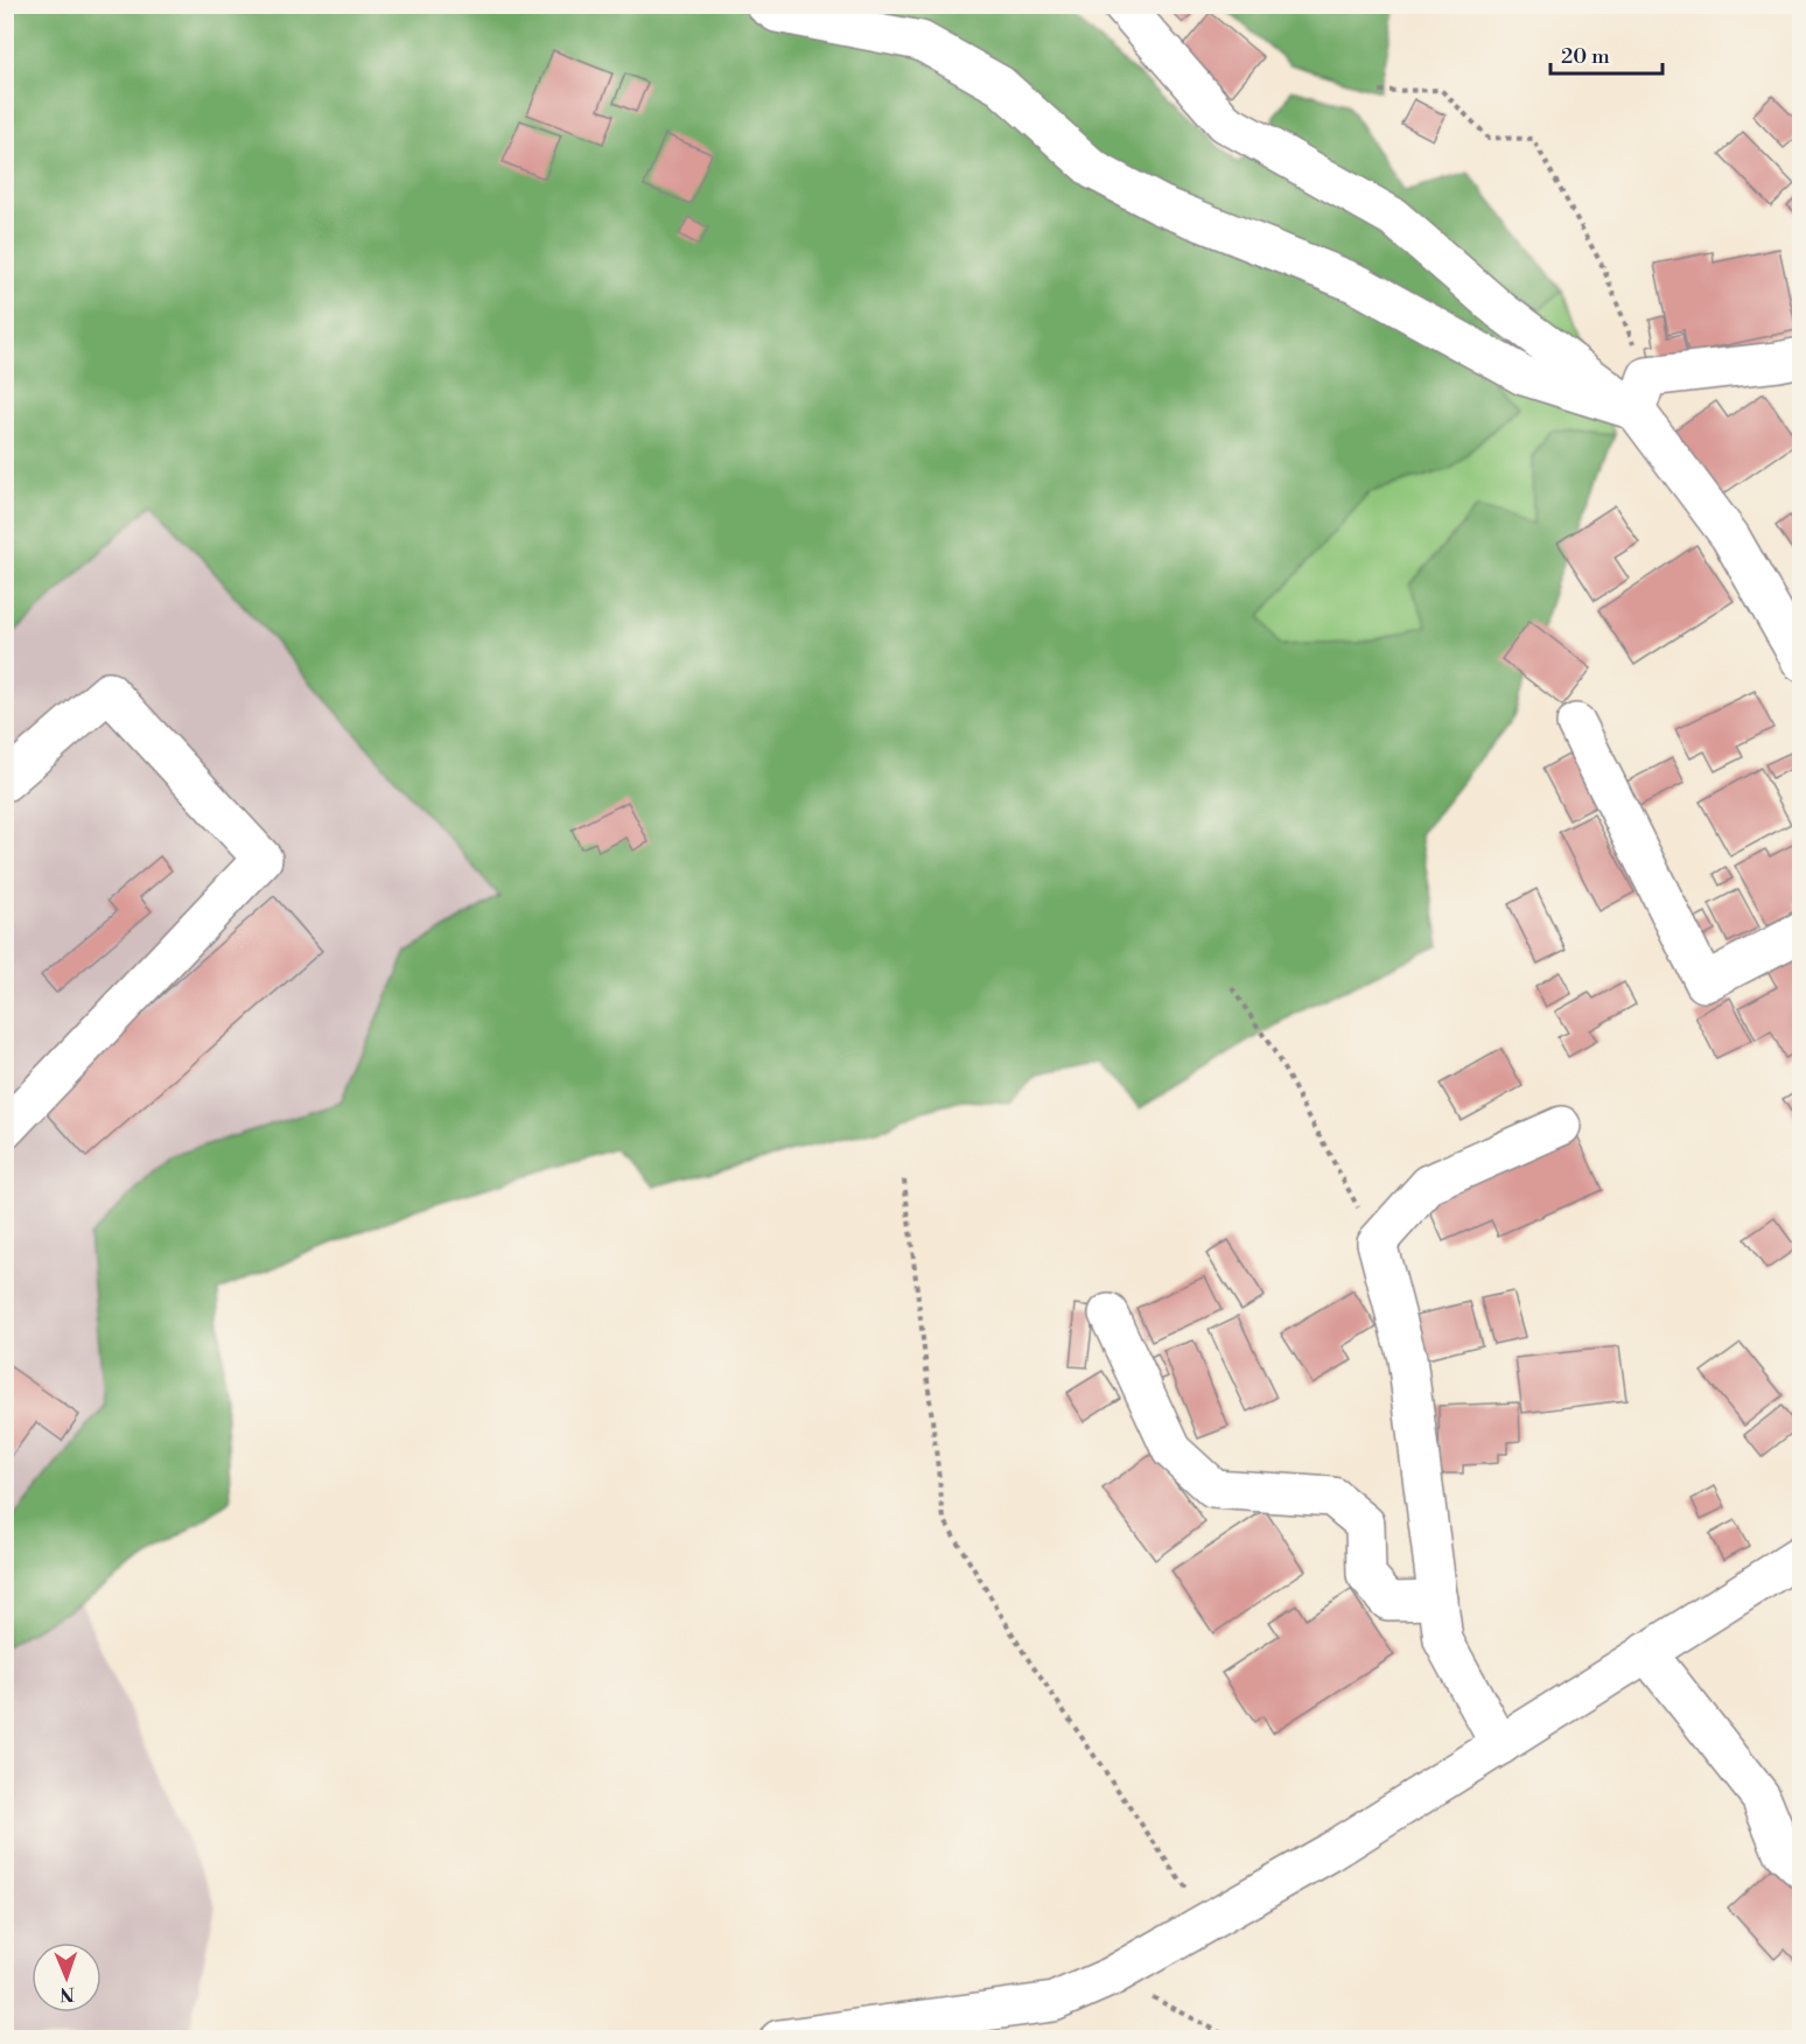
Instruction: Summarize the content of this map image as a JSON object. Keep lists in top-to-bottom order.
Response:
{
  "scale_bar": "20 m",
  "north": "bottom"
}
